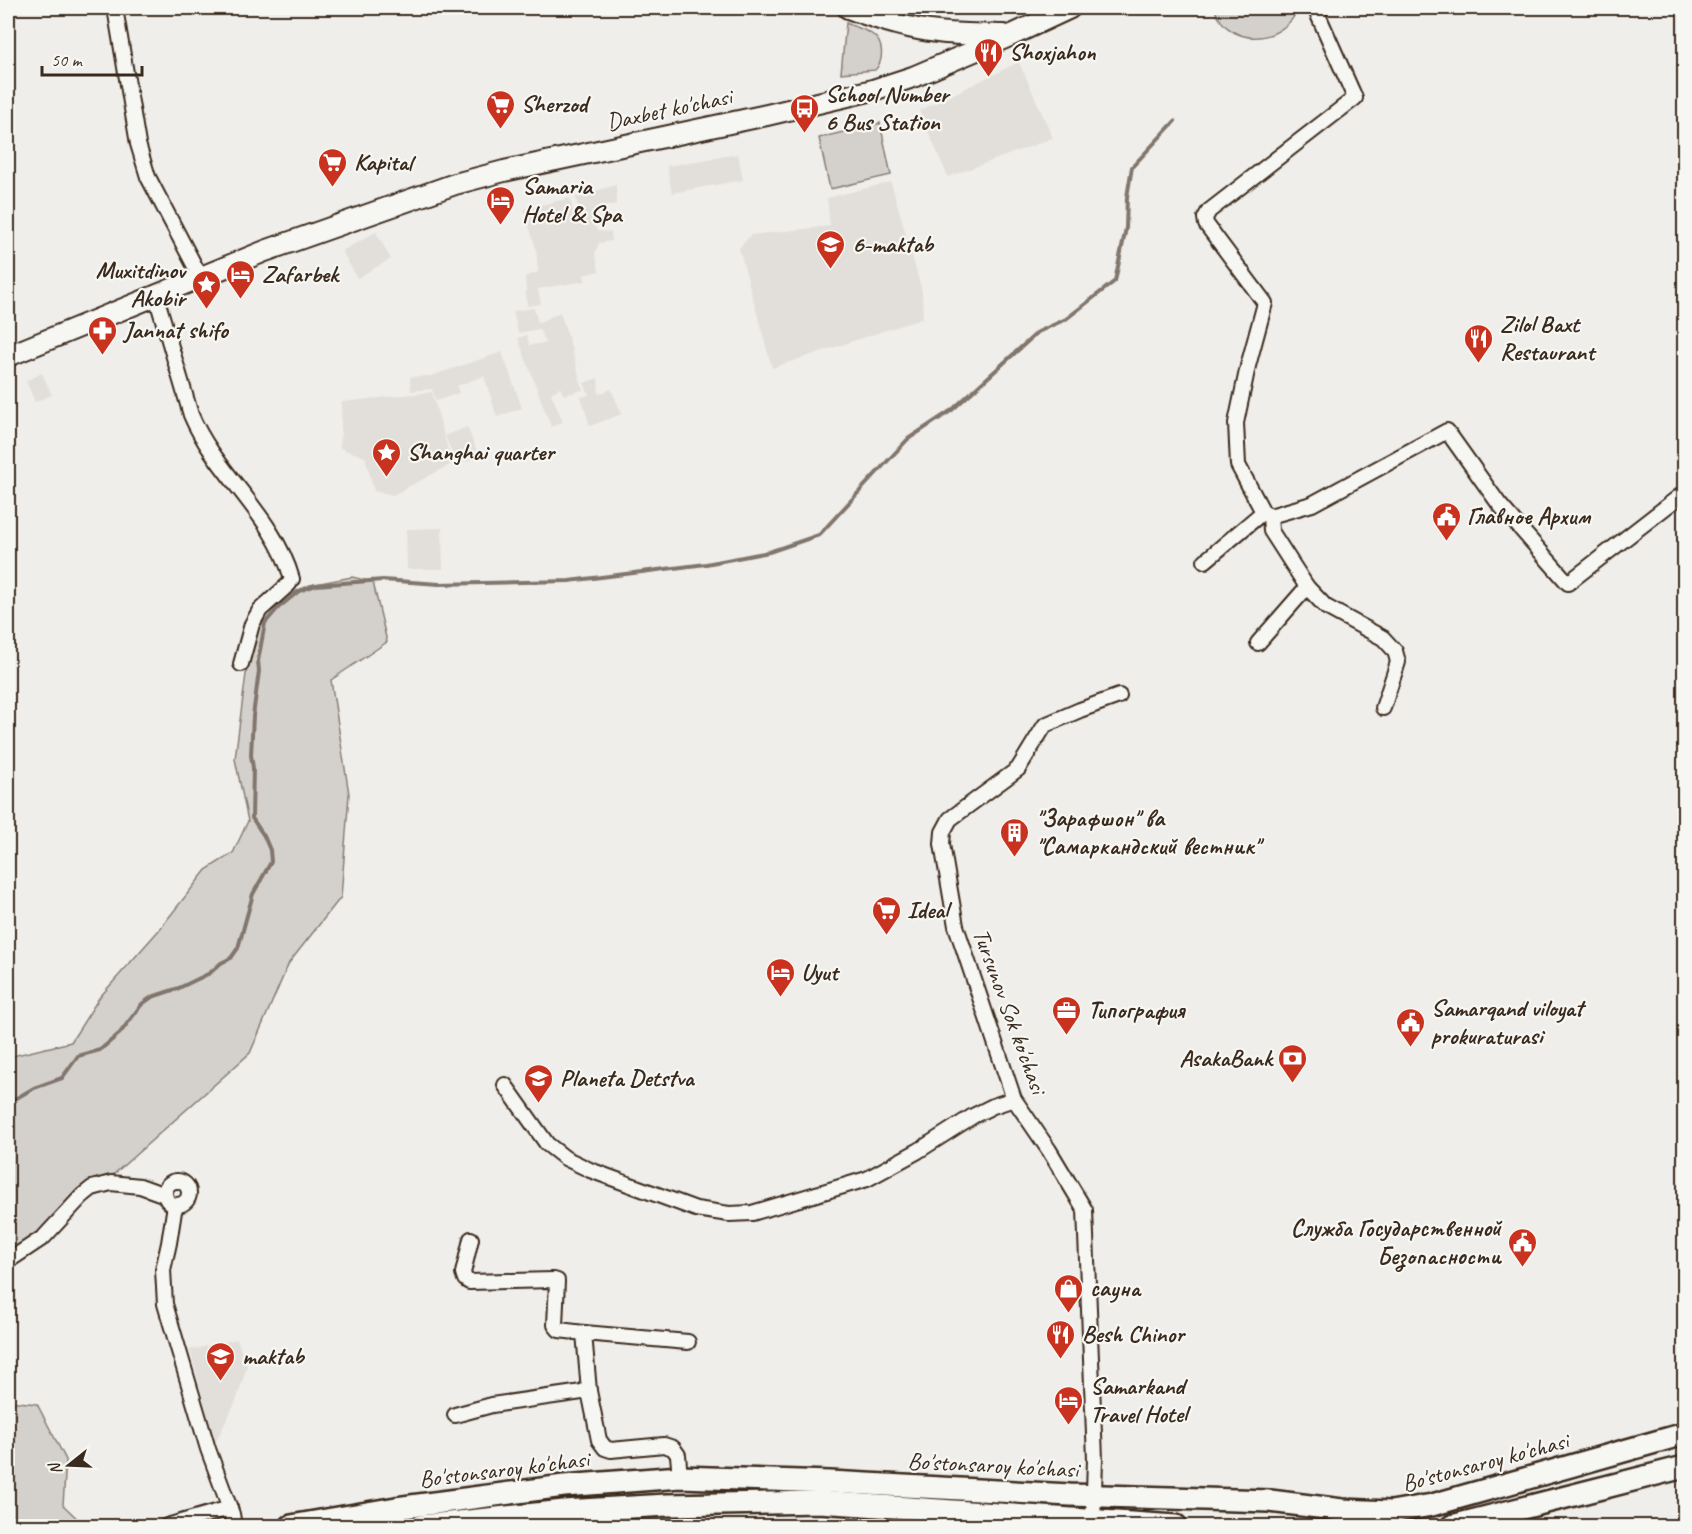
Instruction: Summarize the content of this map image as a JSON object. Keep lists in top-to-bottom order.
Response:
{
  "streets": {
    "main road": ["Daxbet ko'chasi", "Bo'stonsaroy ko'chasi"],
    "street": ["Tursunov Sok ko'chasi"]
  },
  "crossings": [
    ["Tursunov Sok ko'chasi", "Bo'stonsaroy ko'chasi"]
  ],
  "places": {
    "restaurant": ["Shoxjahon", "Zilol Baxt Restaurant", "Besh Chinor"],
    "supermarket": ["Sherzod", "Kapital", "Ideal"],
    "bus stop": ["School Number 6 Bus Station"],
    "hotel": [
      "Samaria Hotel & Spa",
      "Zafarbek",
      "Uyut",
      "Samarkand Travel Hotel"
    ],
    "school or university": ["6-maktab", "Planeta Detstva", "maktab"],
    "place": ["Muxitdinov Akobir", "Shanghai quarter"],
    "pharmacy": ["Jannat shifo"],
    "public building": ["Главное Архим", "Samarqand viloyat prokuraturasi", "Служба Государственной Безопасности"],
    "building": ["\"Зарафшон\" ва \"Самаркандский вестник\""],
    "office": ["Типография"],
    "bank": ["AsakaBank"],
    "shop": ["сауна"]
  },
  "scale_bar": "50 m",
  "north": "left"
}
